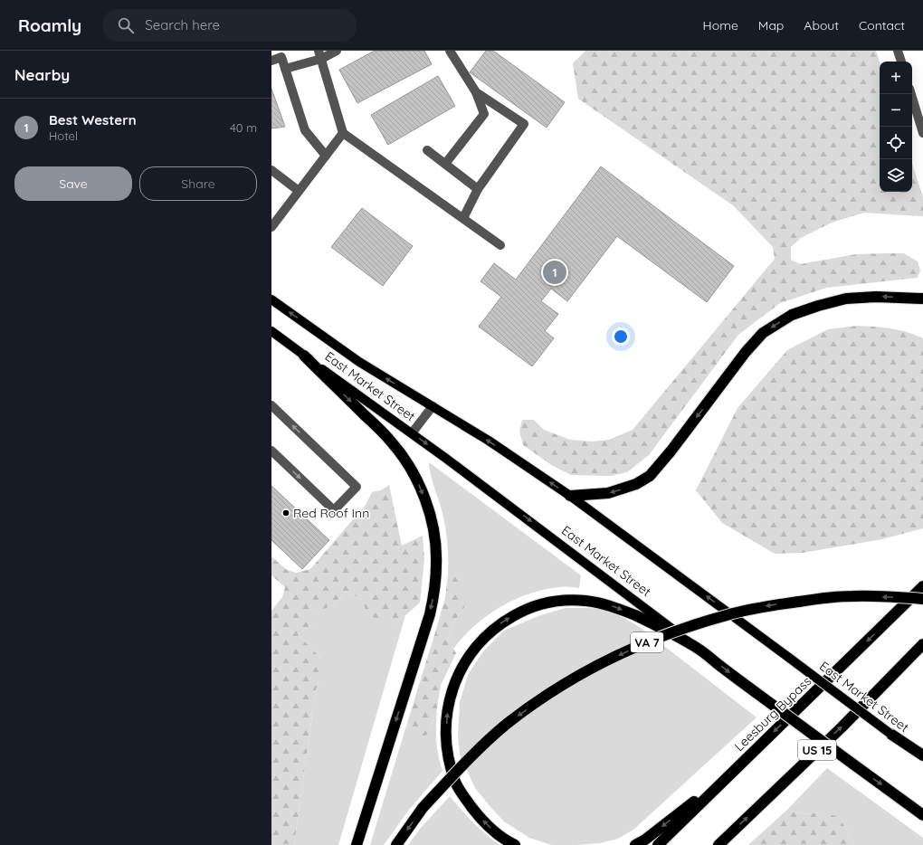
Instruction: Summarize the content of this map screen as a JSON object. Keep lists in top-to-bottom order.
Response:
{
  "streets": {
    "highway": [
      "East Market Street",
      "VA 7",
      "Leesburg Bypass",
      "US 15"
    ]
  },
  "places": ["Red Roof Inn"],
  "page": {
    "header": "Roamly",
    "search": "Search here",
    "nav": [
      "Home",
      "Map",
      "About",
      "Contact"
    ],
    "heading": "Nearby",
    "map_buttons": ["+", "−"],
    "list": [
      {
        "mark": "1",
        "name": "Best Western",
        "note": "Hotel",
        "value": "40 m"
      }
    ],
    "buttons": ["Save", "Share"],
    "pins": "1"
  }
}
